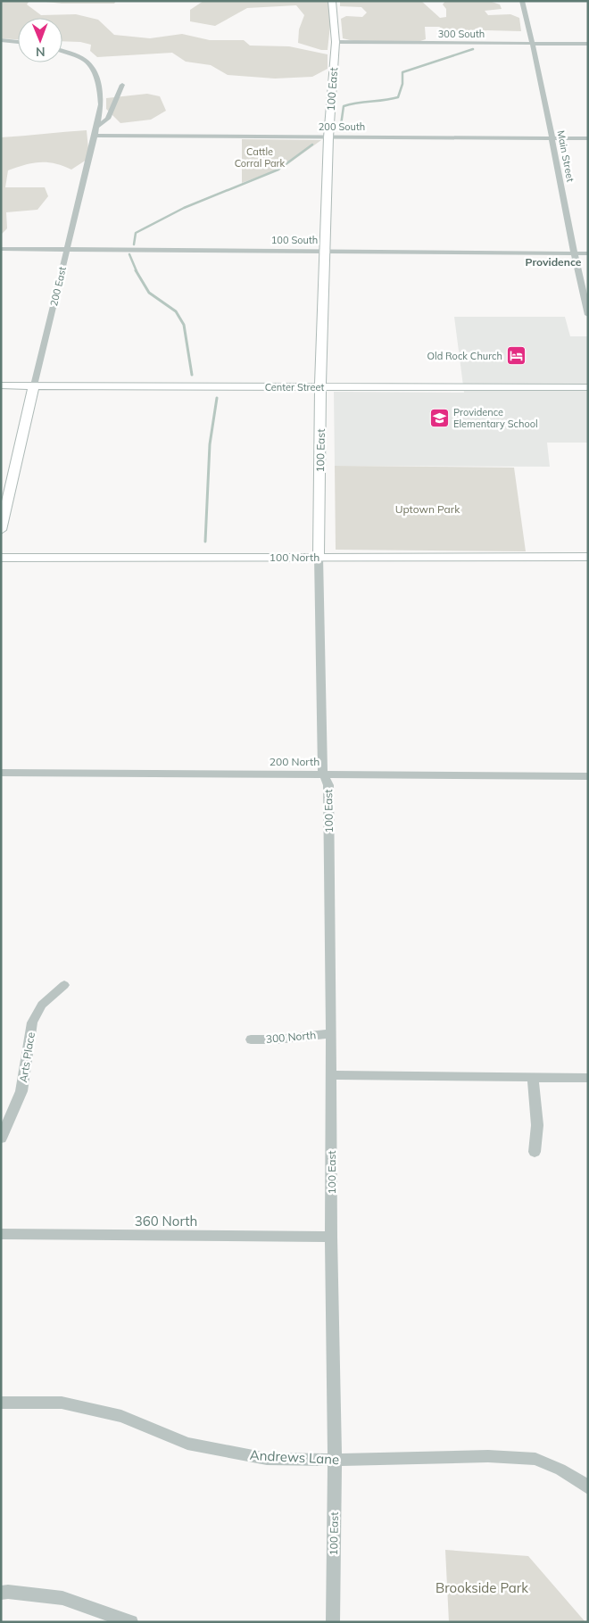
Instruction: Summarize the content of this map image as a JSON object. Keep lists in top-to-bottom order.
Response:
{
  "streets": {
    "street": [
      "300 South",
      "100 East",
      "200 South",
      "Main Street",
      "100 South",
      "200 East",
      "Center Street",
      "100 North",
      "200 North",
      "300 North",
      "Arts Place",
      "360 North",
      "Andrews Lane"
    ]
  },
  "crossings": [
    ["300 South", "100 East"],
    ["300 South", "Main Street"],
    ["100 East", "200 South"],
    ["100 East", "100 South"],
    ["100 East", "Center Street"],
    ["100 East", "100 North"],
    ["100 East", "200 North"],
    ["100 East", "300 North"],
    ["100 East", "360 North"],
    ["100 East", "Andrews Lane"],
    ["200 South", "Main Street"],
    ["200 South", "200 East"],
    ["Main Street", "100 South"],
    ["100 South", "200 East"],
    ["200 East", "Center Street"]
  ],
  "districts": ["Providence"],
  "parks": ["Cattle Corral Park", "Uptown Park", "Brookside Park"],
  "places": {
    "hotel": ["Old Rock Church"],
    "school or university": ["Providence Elementary School"]
  },
  "north": "bottom"
}
